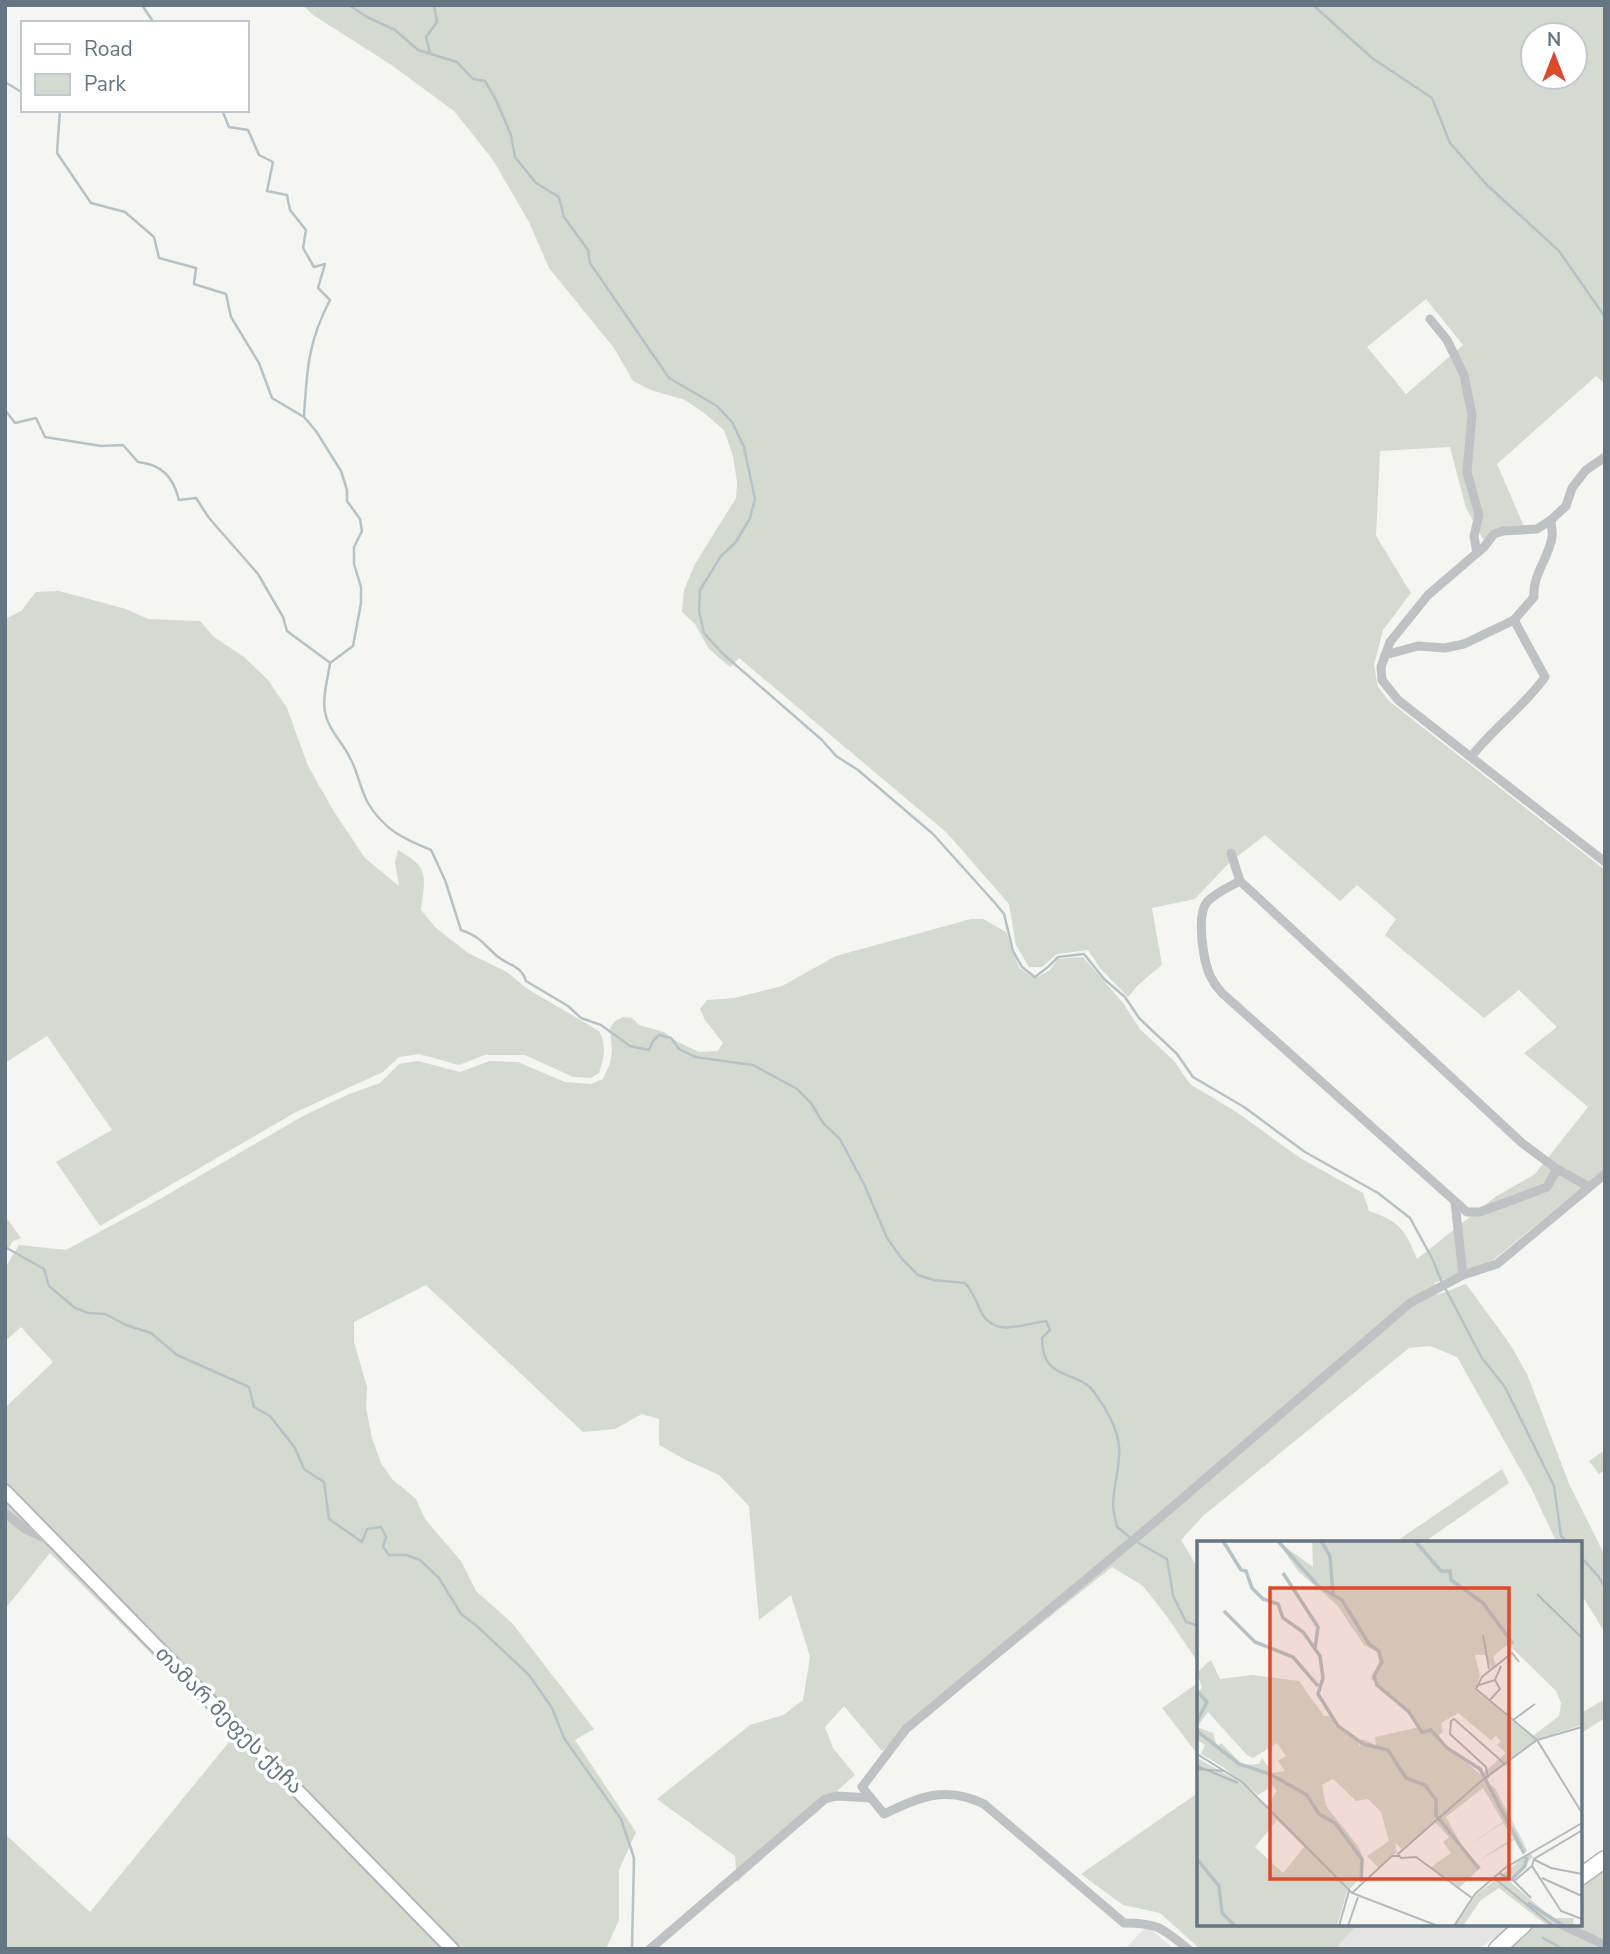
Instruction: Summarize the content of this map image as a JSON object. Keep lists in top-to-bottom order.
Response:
{
  "streets": {
    "street": ["თამარ მეფეს ქუჩა"]
  },
  "legend": ["Road", "Park"],
  "north": "top"
}
